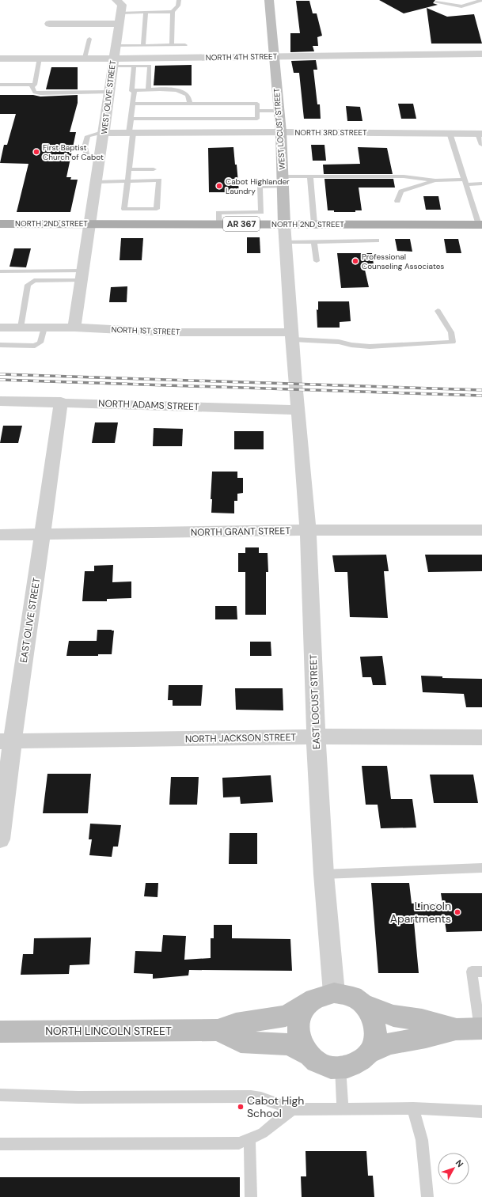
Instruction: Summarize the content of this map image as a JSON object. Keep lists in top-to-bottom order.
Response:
{
  "streets": {
    "main road": ["NORTH 2ND STREET", "AR 367"],
    "street": [
      "NORTH 4TH STREET",
      "WEST OLIVE STREET",
      "WEST LOCUST STREET",
      "NORTH 3RD STREET",
      "NORTH 1ST STREET",
      "NORTH ADAMS STREET",
      "NORTH GRANT STREET",
      "EAST OLIVE STREET",
      "EAST LOCUST STREET",
      "NORTH JACKSON STREET",
      "NORTH LINCOLN STREET"
    ]
  },
  "crossings": [
    ["NORTH 4TH STREET", "WEST OLIVE STREET"],
    ["NORTH 4TH STREET", "WEST LOCUST STREET"],
    ["WEST OLIVE STREET", "NORTH 3RD STREET"],
    ["WEST OLIVE STREET", "NORTH 2ND STREET"],
    ["WEST OLIVE STREET", "NORTH 1ST STREET"],
    ["WEST LOCUST STREET", "NORTH 3RD STREET"],
    ["WEST LOCUST STREET", "NORTH 2ND STREET"],
    ["WEST LOCUST STREET", "NORTH 1ST STREET"],
    ["WEST LOCUST STREET", "NORTH ADAMS STREET"],
    ["WEST LOCUST STREET", "EAST LOCUST STREET"],
    ["NORTH ADAMS STREET", "EAST OLIVE STREET"],
    ["NORTH ADAMS STREET", "EAST LOCUST STREET"],
    ["NORTH GRANT STREET", "EAST OLIVE STREET"],
    ["NORTH GRANT STREET", "EAST LOCUST STREET"],
    ["EAST OLIVE STREET", "NORTH JACKSON STREET"],
    ["EAST LOCUST STREET", "NORTH JACKSON STREET"],
    ["EAST LOCUST STREET", "NORTH LINCOLN STREET"]
  ],
  "places": [
    "First Baptist Church of Cabot",
    "Cabot Highlander Laundry",
    "Professional Counseling Associates",
    "Lincoln Apartments",
    "Cabot High School"
  ],
  "north": "top right"
}
